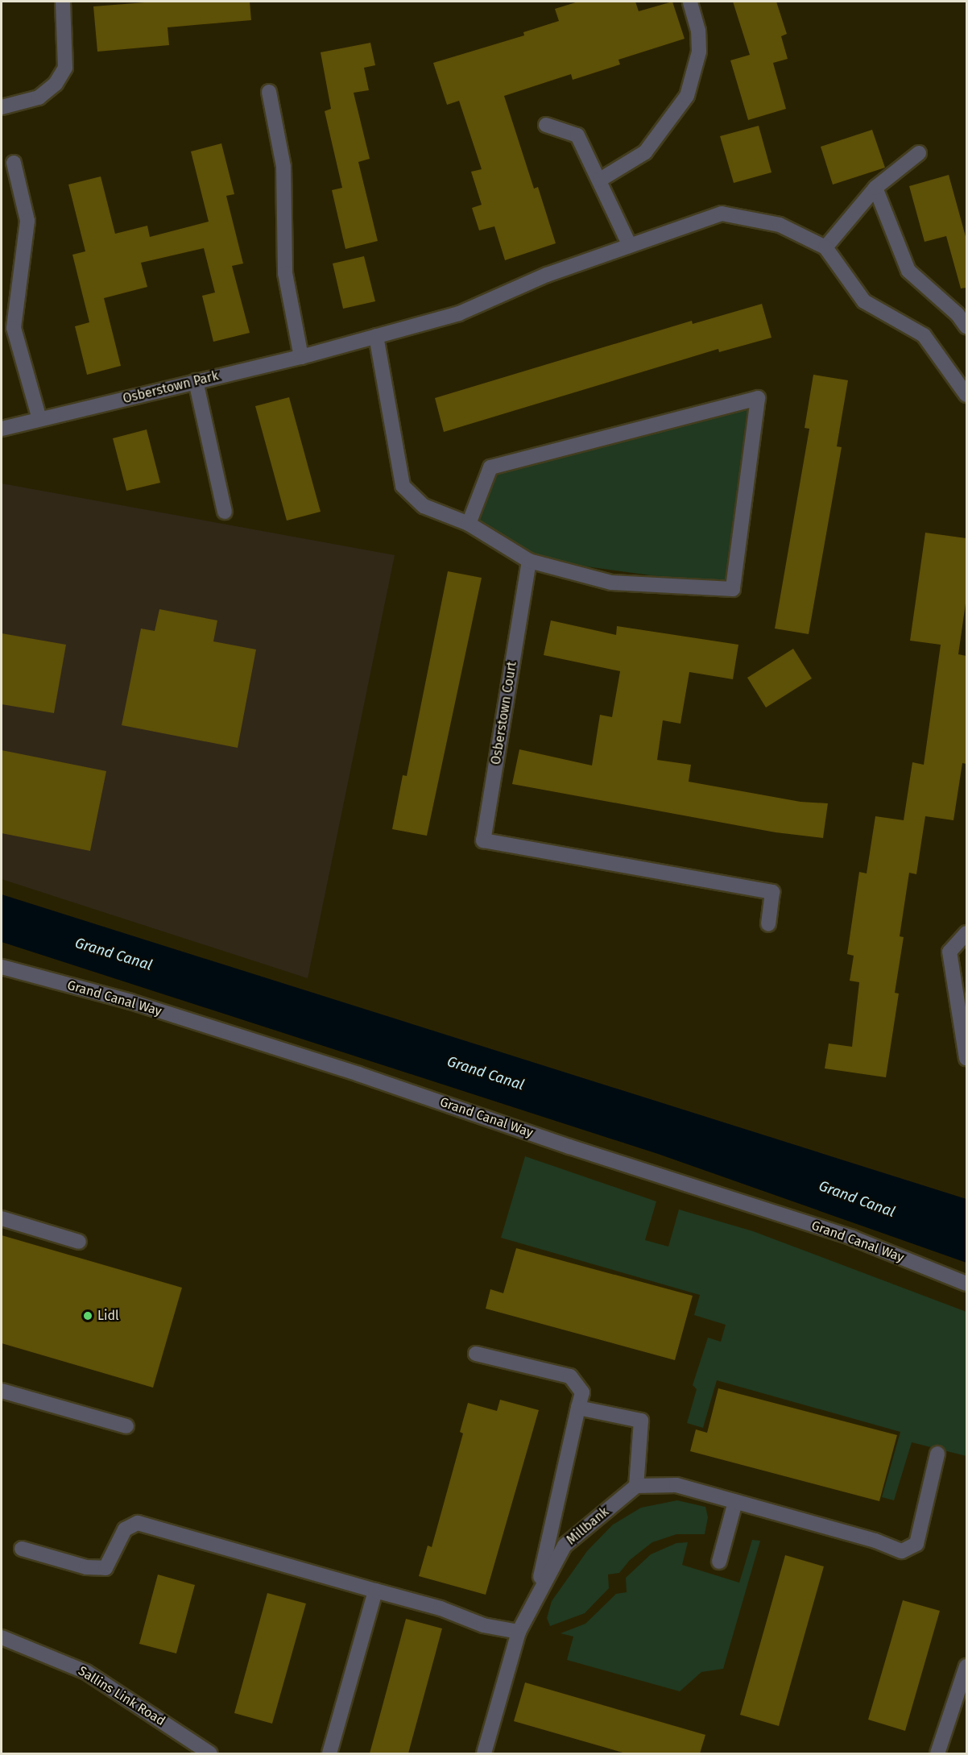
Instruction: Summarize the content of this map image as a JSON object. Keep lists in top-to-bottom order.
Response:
{
  "streets": {
    "street": [
      "Osberstown Park",
      "Osberstown Court",
      "Grand Canal Way",
      "Millbank",
      "Sallins Link Road"
    ]
  },
  "water": ["Grand Canal"],
  "places": ["Lidl"]
}
